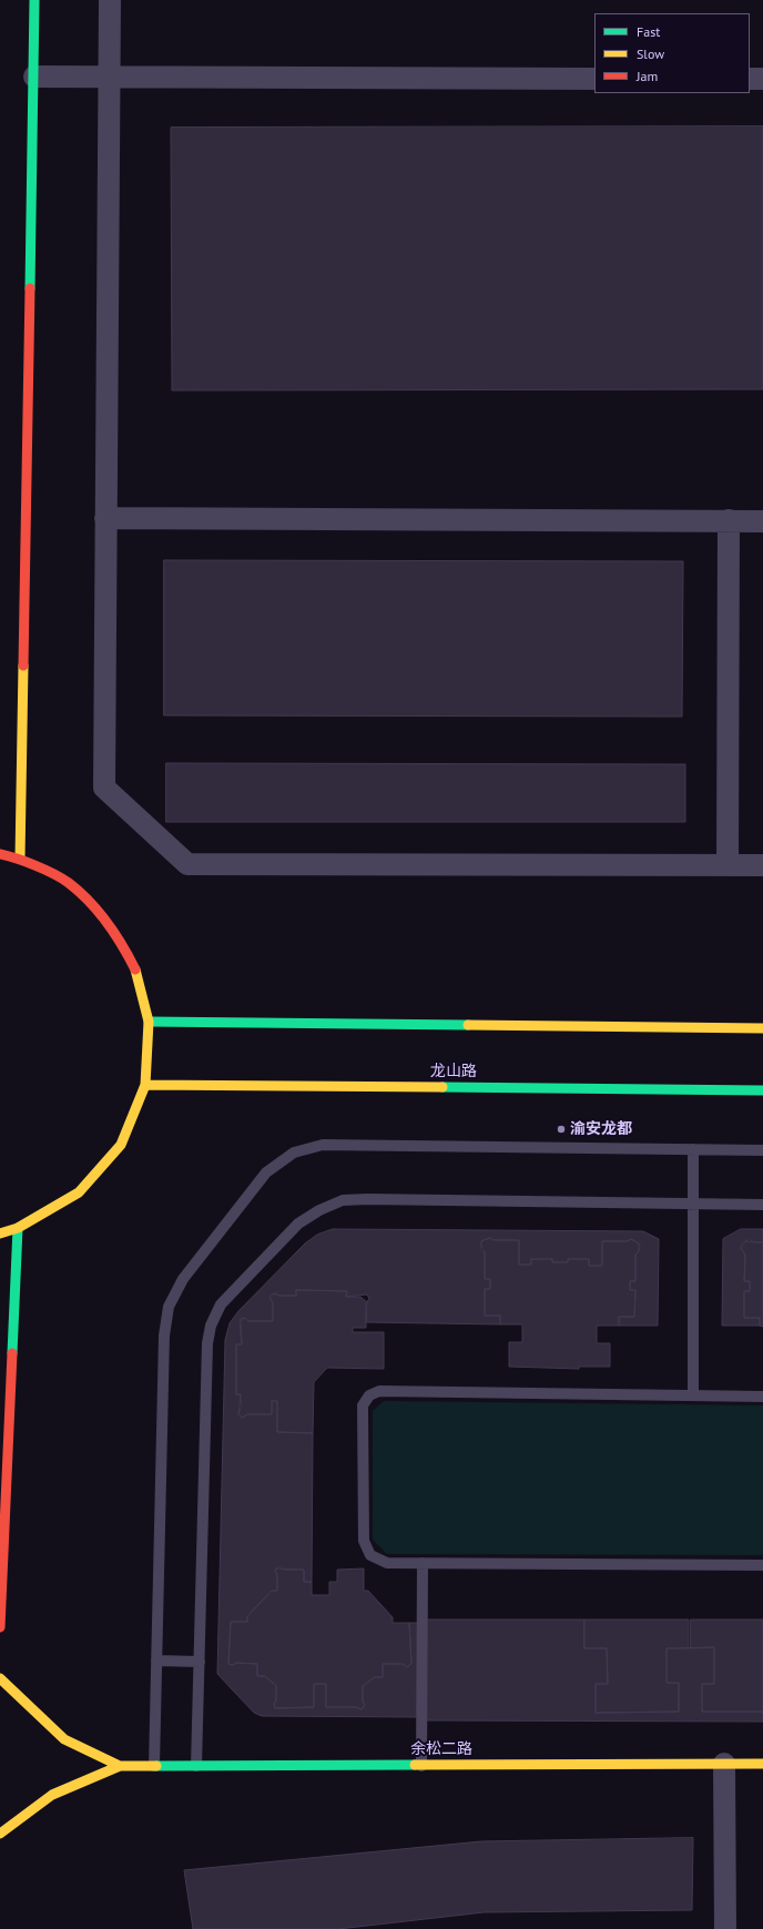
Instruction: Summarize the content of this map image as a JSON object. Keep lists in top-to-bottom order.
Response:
{
  "streets": {
    "main road": ["龙山路", "余松二路"]
  },
  "places": ["渝安龙都"],
  "legend": ["Fast", "Slow", "Jam"]
}
